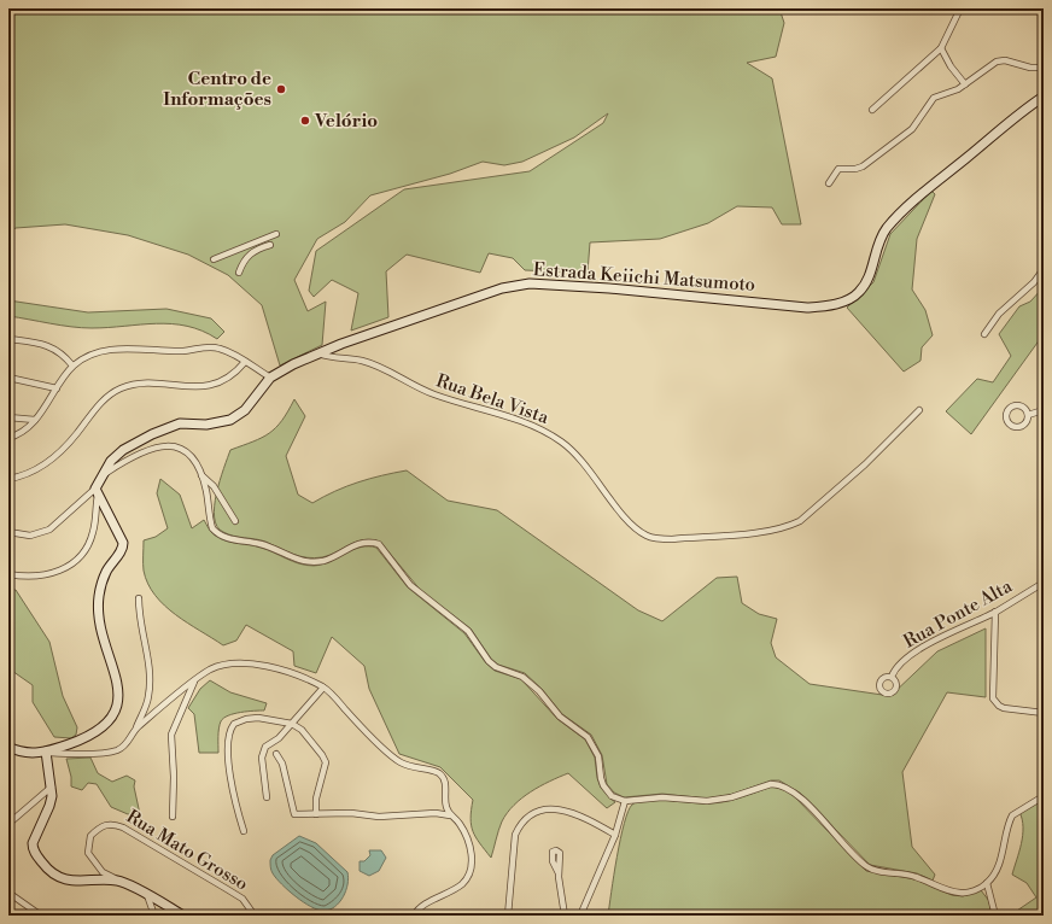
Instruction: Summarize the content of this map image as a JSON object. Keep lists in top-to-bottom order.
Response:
{
  "streets": {
    "main road": ["Estrada Keiichi Matsumoto", "Rua Mato Grosso"],
    "street": ["Rua Bela Vista", "Rua Ponte Alta"]
  },
  "crossings": [
    ["Estrada Keiichi Matsumoto", "Rua Bela Vista"]
  ],
  "places": ["Centro de Informações", "Velório"]
}
